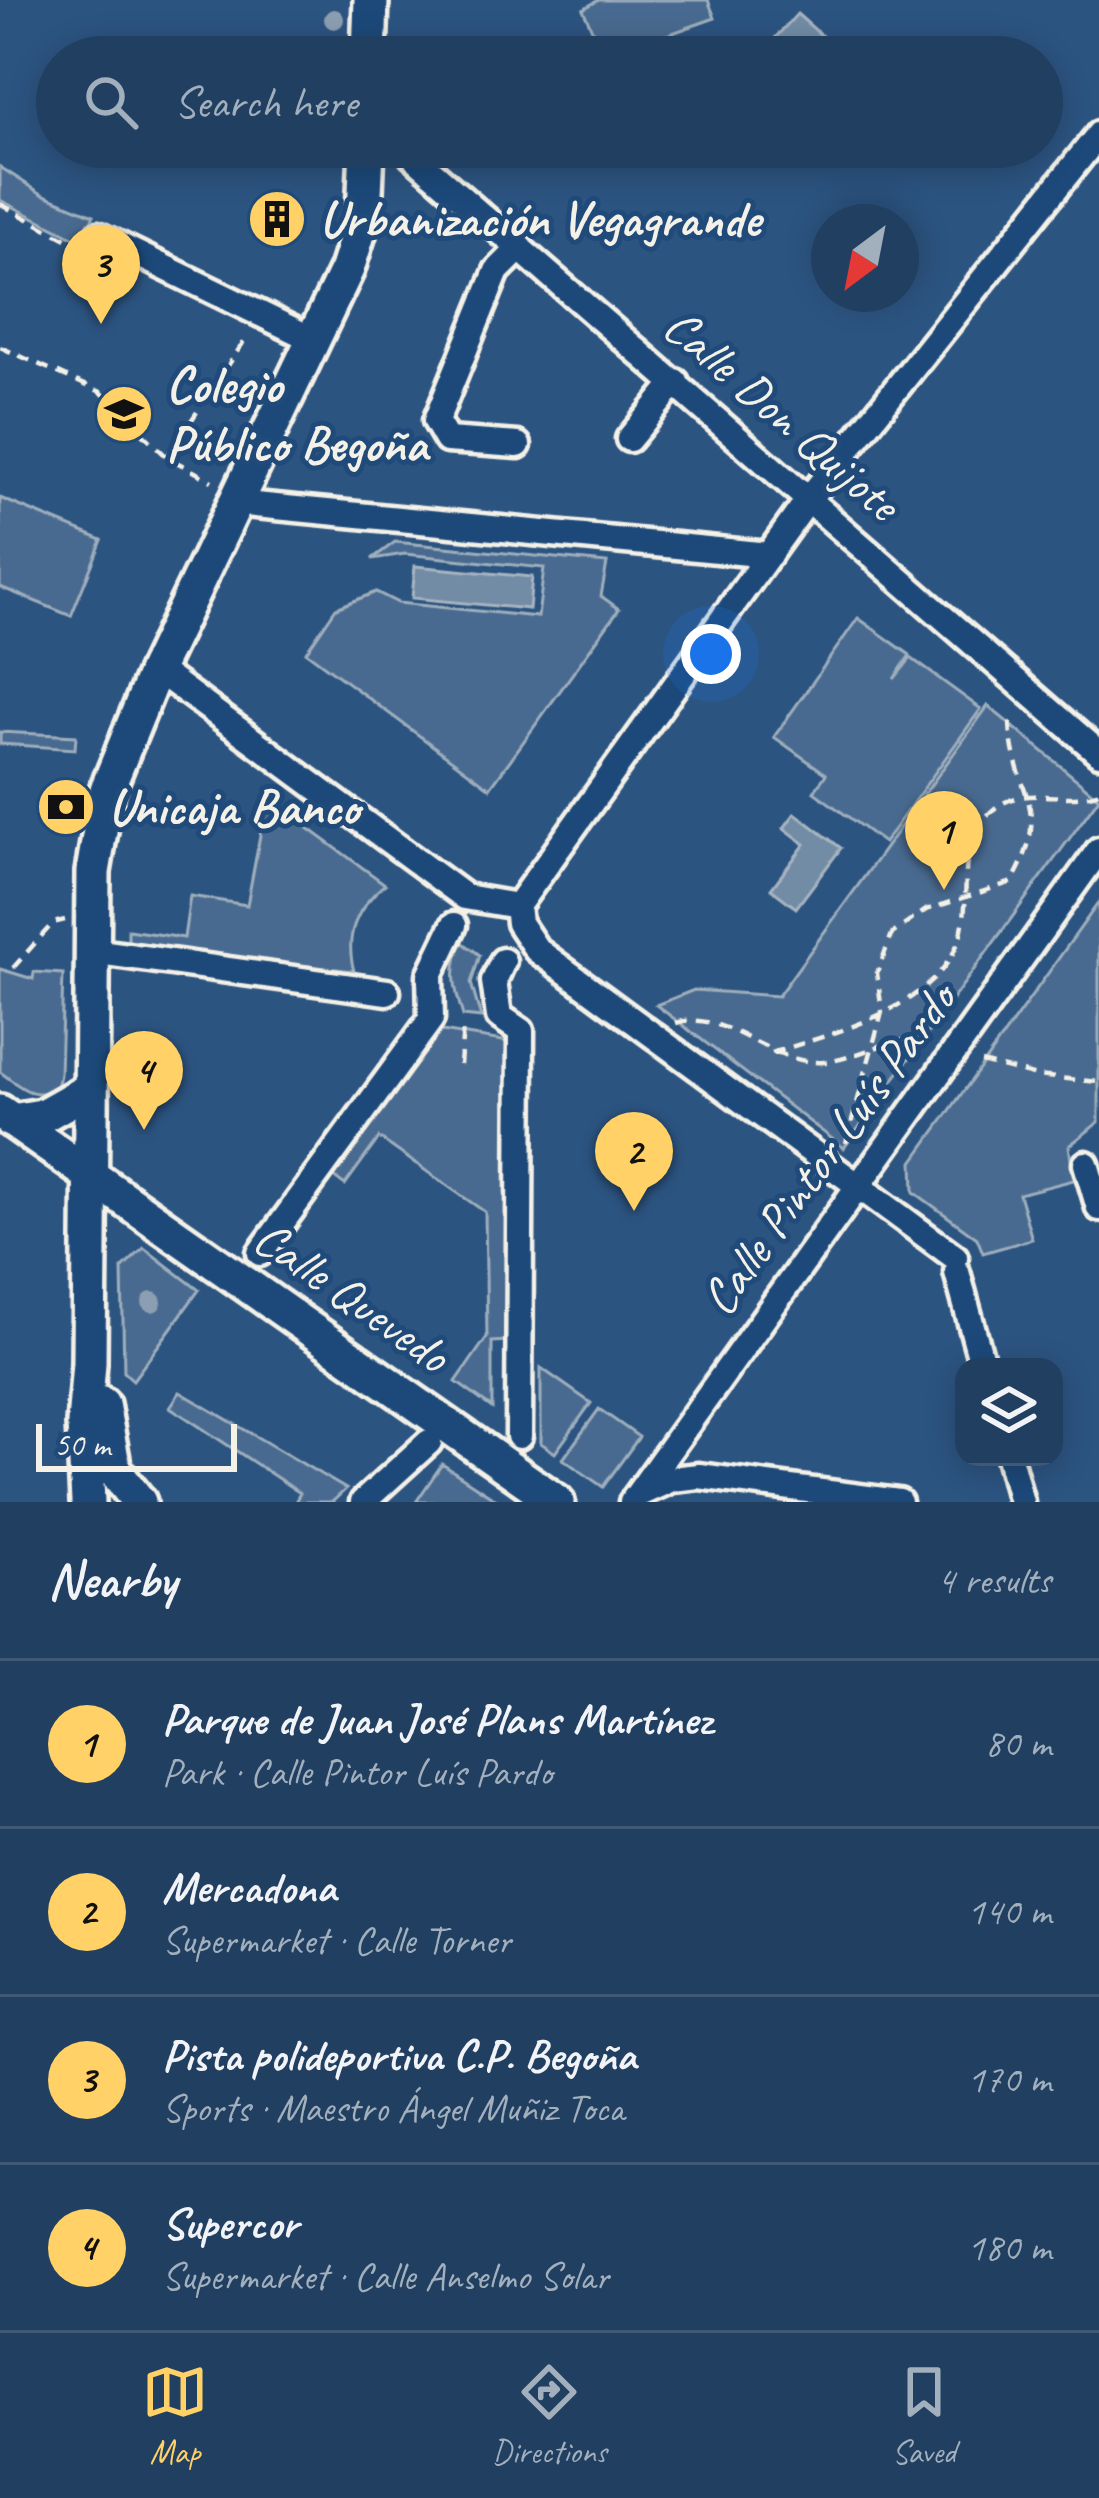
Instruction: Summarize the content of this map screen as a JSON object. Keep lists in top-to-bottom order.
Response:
{
  "streets": {
    "main road": ["Calle Quevedo"],
    "street": ["Calle Don Quijote", "Calle Pintor Luís Pardo"]
  },
  "places": {
    "building": ["Urbanización Vegagrande"],
    "school or university": ["Colegio Público Begoña"],
    "bank": ["Unicaja Banco"]
  },
  "scale_bar": "50 m",
  "north": "bottom left",
  "page": {
    "search": "Search here",
    "pins": [
      "3",
      "1",
      "4",
      "2"
    ],
    "scale": "50 m",
    "heading": ["Nearby", "4 results"],
    "list": [
      {
        "mark": "1",
        "name": "Parque de Juan José Plans Martínez",
        "note": "Park · Calle Pintor Luís Pardo",
        "value": "80 m"
      },
      {
        "mark": "2",
        "name": "Mercadona",
        "note": "Supermarket · Calle Torner",
        "value": "140 m"
      },
      {
        "mark": "3",
        "name": "Pista polideportiva C.P. Begoña",
        "note": "Sports · Maestro Ángel Muñiz Toca",
        "value": "170 m"
      },
      {
        "mark": "4",
        "name": "Supercor",
        "note": "Supermarket · Calle Anselmo Solar",
        "value": "180 m"
      }
    ],
    "nav": ["Map", "Directions", "Saved"]
  }
}
